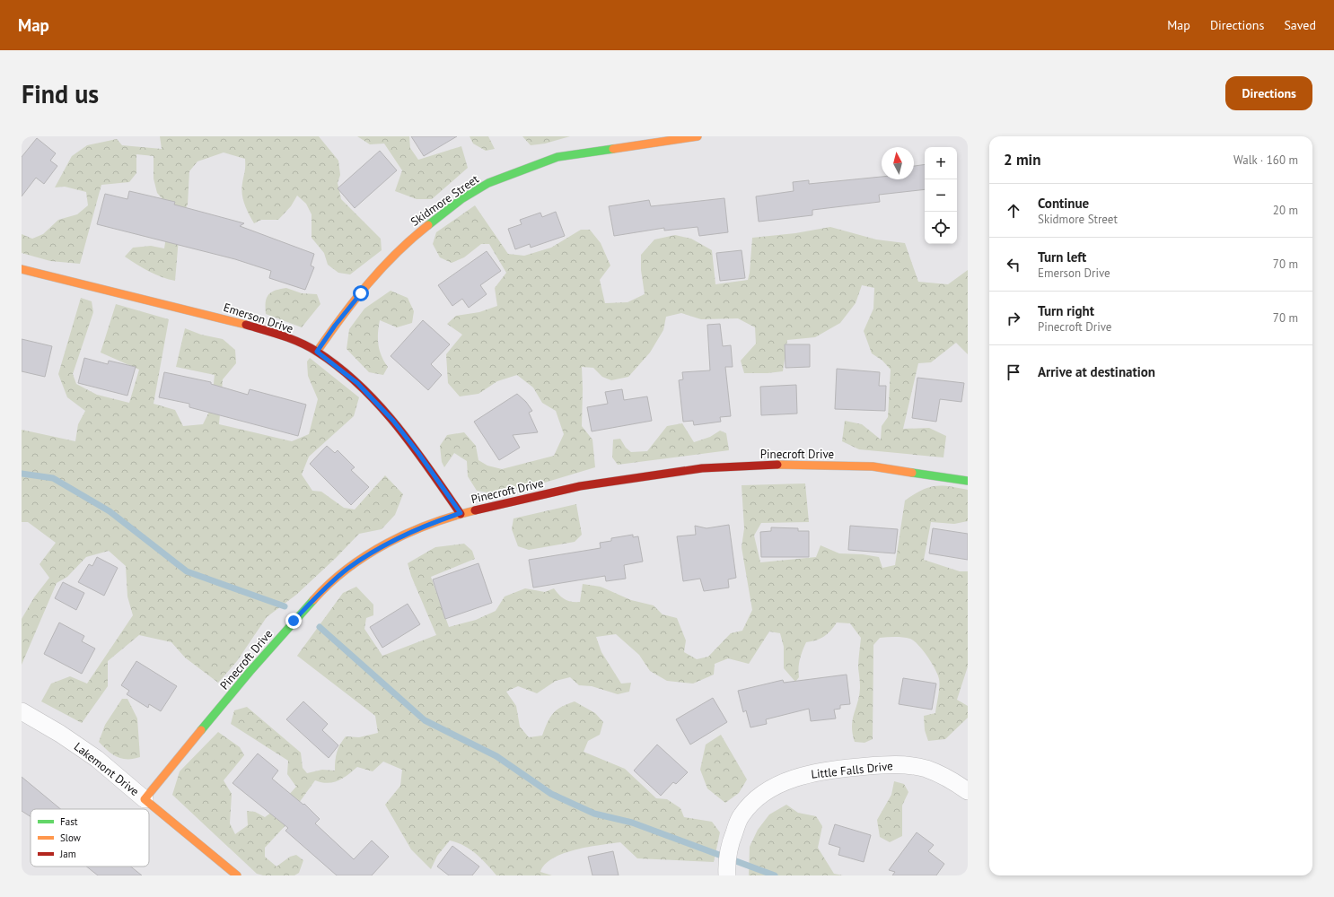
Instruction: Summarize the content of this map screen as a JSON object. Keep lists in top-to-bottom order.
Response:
{
  "streets": {
    "street": [
      "Skidmore Street",
      "Emerson Drive",
      "Pinecroft Drive",
      "Lakemont Drive",
      "Little Falls Drive"
    ]
  },
  "crossings": [
    ["Skidmore Street", "Emerson Drive"],
    ["Emerson Drive", "Pinecroft Drive"],
    ["Pinecroft Drive", "Lakemont Drive"]
  ],
  "legend": ["Fast", "Slow", "Jam"],
  "north": "top",
  "page": {
    "header": "Map",
    "nav": ["Map", "Directions", "Saved"],
    "buttons": "Directions",
    "title": "Find us",
    "heading": ["2 min", "Walk · 160 m"],
    "map_buttons": ["+", "−"],
    "list": [
      ["Continue", "Skidmore Street", "20 m"],
      ["Turn left", "Emerson Drive", "70 m"],
      ["Turn right", "Pinecroft Drive", "70 m"],
      "Arrive at destination"
    ]
  }
}
